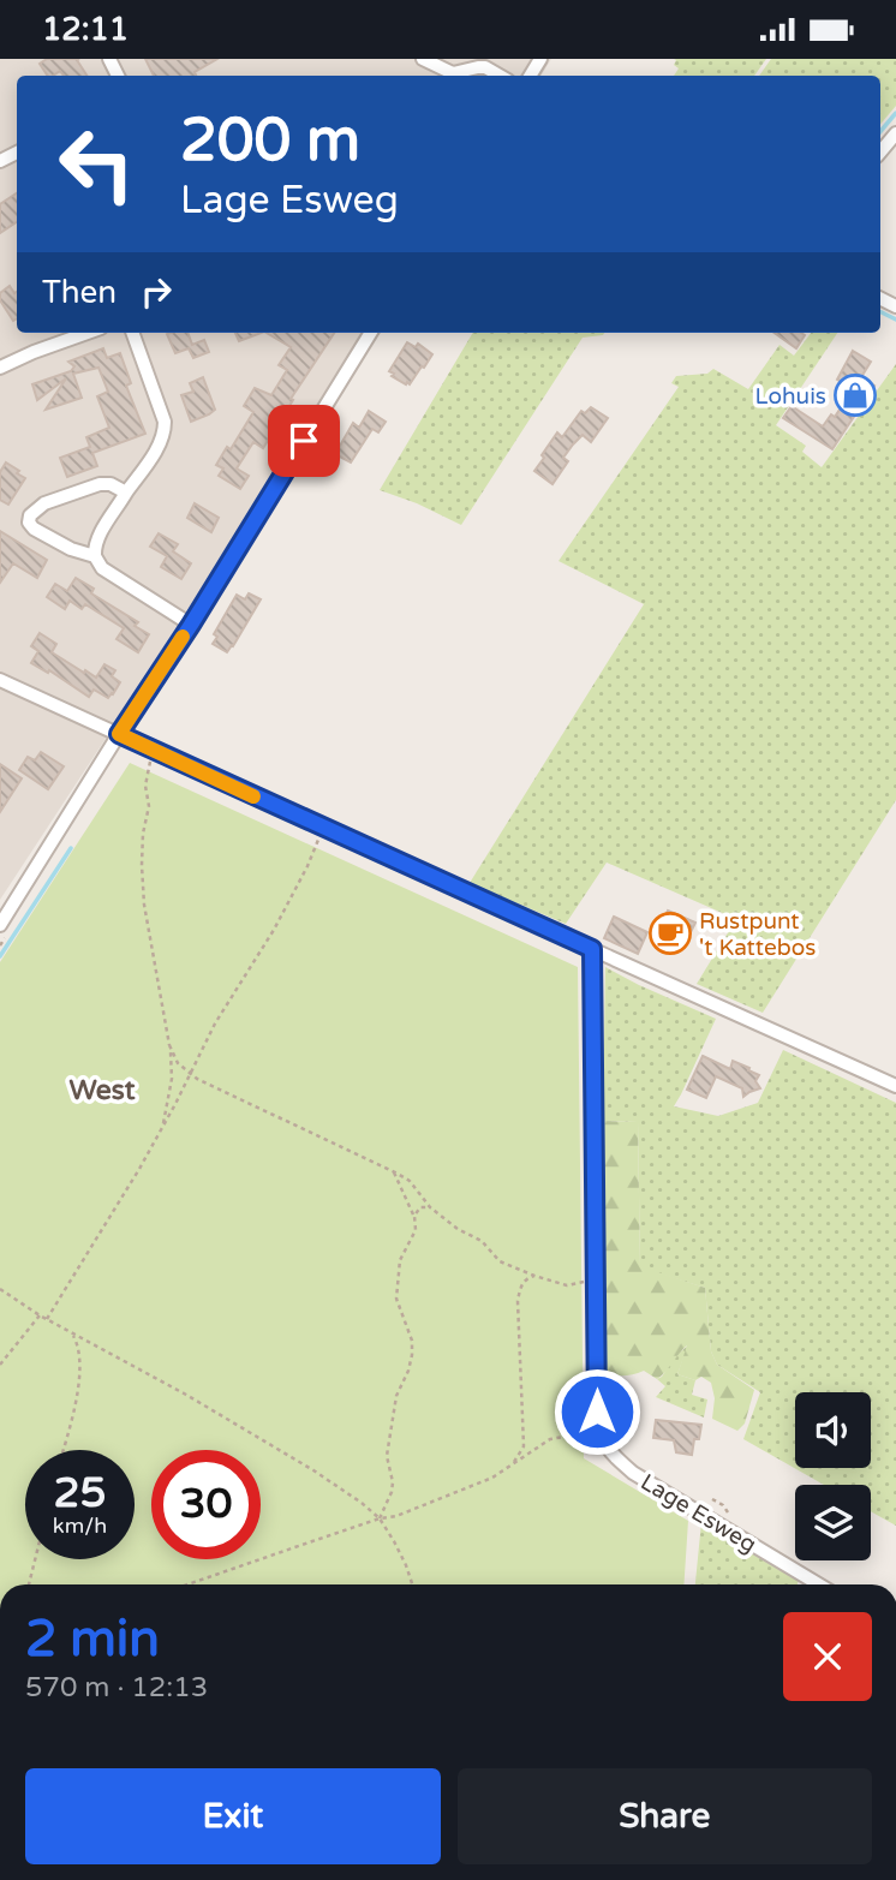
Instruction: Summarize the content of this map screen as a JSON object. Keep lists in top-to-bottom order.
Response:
{
  "streets": {
    "street": ["Lage Esweg"]
  },
  "districts": ["West"],
  "places": {
    "shop": ["Lohuis"],
    "cafe": ["Rustpunt 't Kattebos"]
  },
  "page": {
    "status": "12:11",
    "turn": ["200 m", "Lage Esweg"],
    "then": "Then",
    "speed": "25 km/h",
    "limit": "30",
    "heading": ["2 min", "570 m · 12:13"],
    "buttons": ["Exit", "Share"]
  }
}
